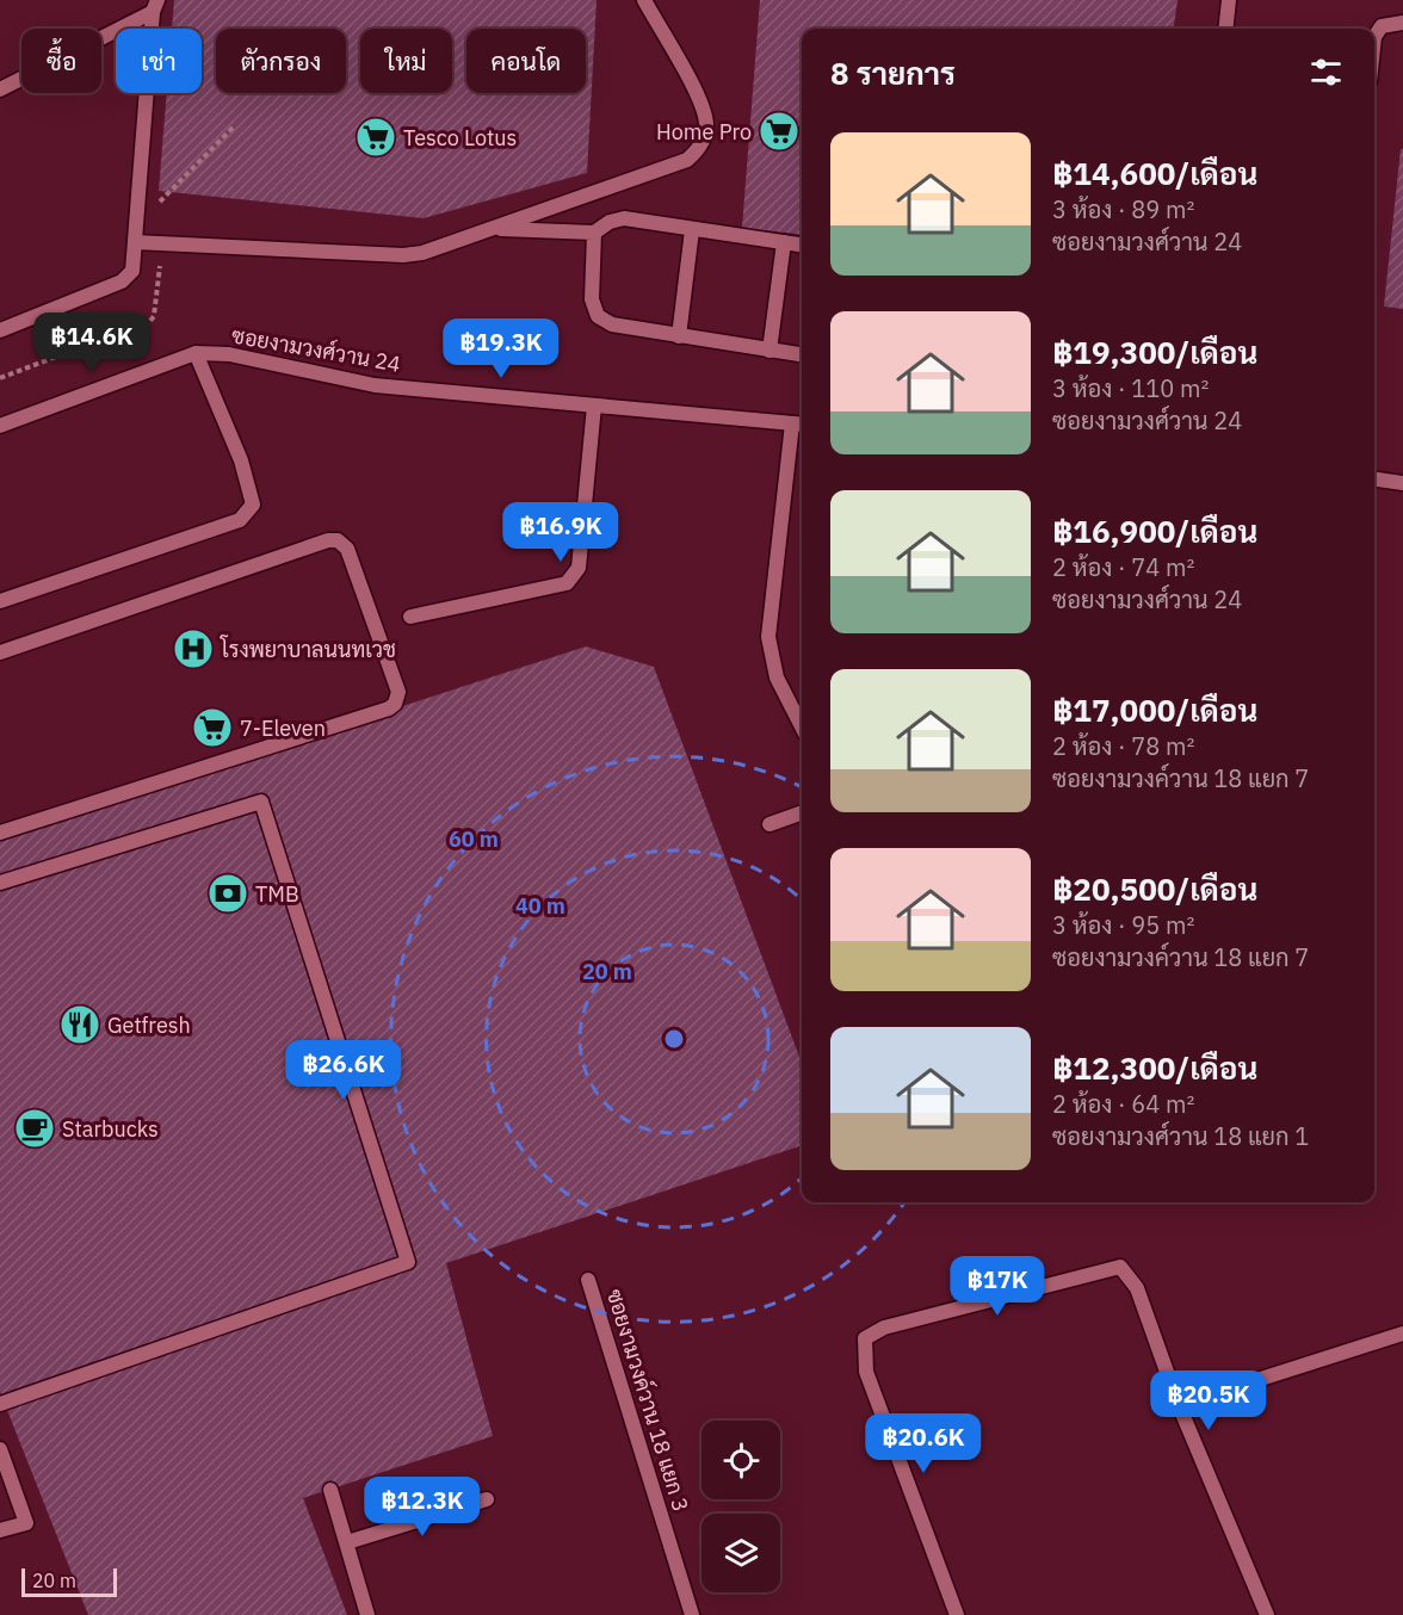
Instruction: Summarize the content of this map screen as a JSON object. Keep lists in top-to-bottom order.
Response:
{
  "streets": {
    "street": ["ซอยงามวงศ์วาน 24", "ซอยงามวงค์วาน 18 แยก 3"]
  },
  "places": {
    "supermarket": ["Home Pro", "Tesco Lotus", "7-Eleven"],
    "hospital": ["โรงพยาบาลนนทเวช"],
    "bank": ["TMB"],
    "restaurant": ["Getfresh"],
    "cafe": ["Starbucks"]
  },
  "scale_bar": "20 m",
  "page": {
    "chip": [
      "ซื้อ",
      "เช่า",
      "ตัวกรอง",
      "ใหม่",
      "คอนโด"
    ],
    "heading": "8 รายการ",
    "list": [
      {
        "name": "฿14,600/เดือน",
        "note": "3 ห้อง · 89 m² · ซอยงามวงศ์วาน 24"
      },
      {
        "name": "฿19,300/เดือน",
        "note": "3 ห้อง · 110 m² · ซอยงามวงศ์วาน 24"
      },
      {
        "name": "฿16,900/เดือน",
        "note": "2 ห้อง · 74 m² · ซอยงามวงศ์วาน 24"
      },
      {
        "name": "฿17,000/เดือน",
        "note": "2 ห้อง · 78 m² · ซอยงามวงค์วาน 18 แยก 7"
      },
      {
        "name": "฿20,500/เดือน",
        "note": "3 ห้อง · 95 m² · ซอยงามวงค์วาน 18 แยก 7"
      },
      {
        "name": "฿12,300/เดือน",
        "note": "2 ห้อง · 64 m² · ซอยงามวงศ์วาน 18 แยก 1"
      }
    ],
    "price": [
      "฿14.6K",
      "฿19.3K",
      "฿16.9K",
      "฿26.6K",
      "฿17K",
      "฿20.5K",
      "฿20.6K",
      "฿12.3K"
    ],
    "scale": "20 m"
  },
  "rings": ["60 m", "40 m", "20 m"]
}
